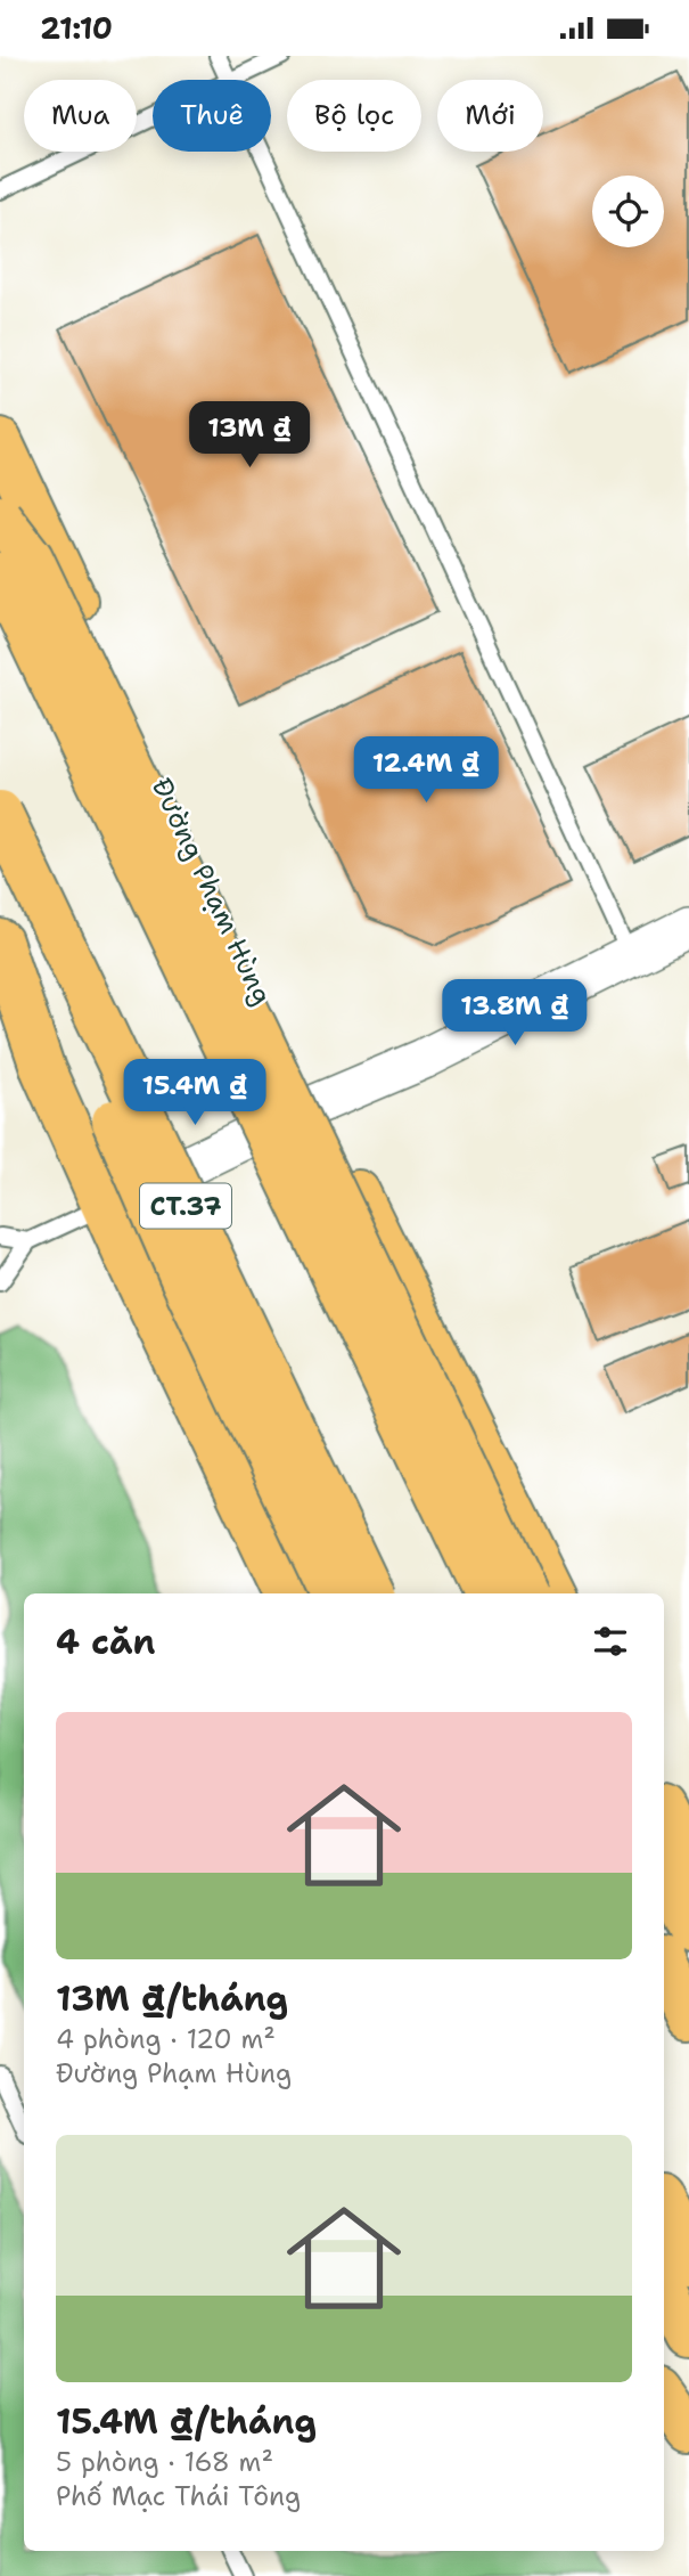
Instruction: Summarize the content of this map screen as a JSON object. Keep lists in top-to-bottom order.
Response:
{
  "streets": {
    "main road": ["Đường Phạm Hùng", "CT.37"]
  },
  "page": {
    "status": "21:10",
    "chip": [
      "Mua",
      "Thuê",
      "Bộ lọc",
      "Mới"
    ],
    "price": [
      "13M ₫",
      "12.4M ₫",
      "13.8M ₫",
      "15.4M ₫"
    ],
    "heading": "4 căn",
    "list": [
      {
        "name": "13M ₫/tháng",
        "note": "4 phòng · 120 m² · Đường Phạm Hùng"
      },
      {
        "name": "15.4M ₫/tháng",
        "note": "5 phòng · 168 m² · Phố Mạc Thái Tông"
      }
    ]
  }
}
